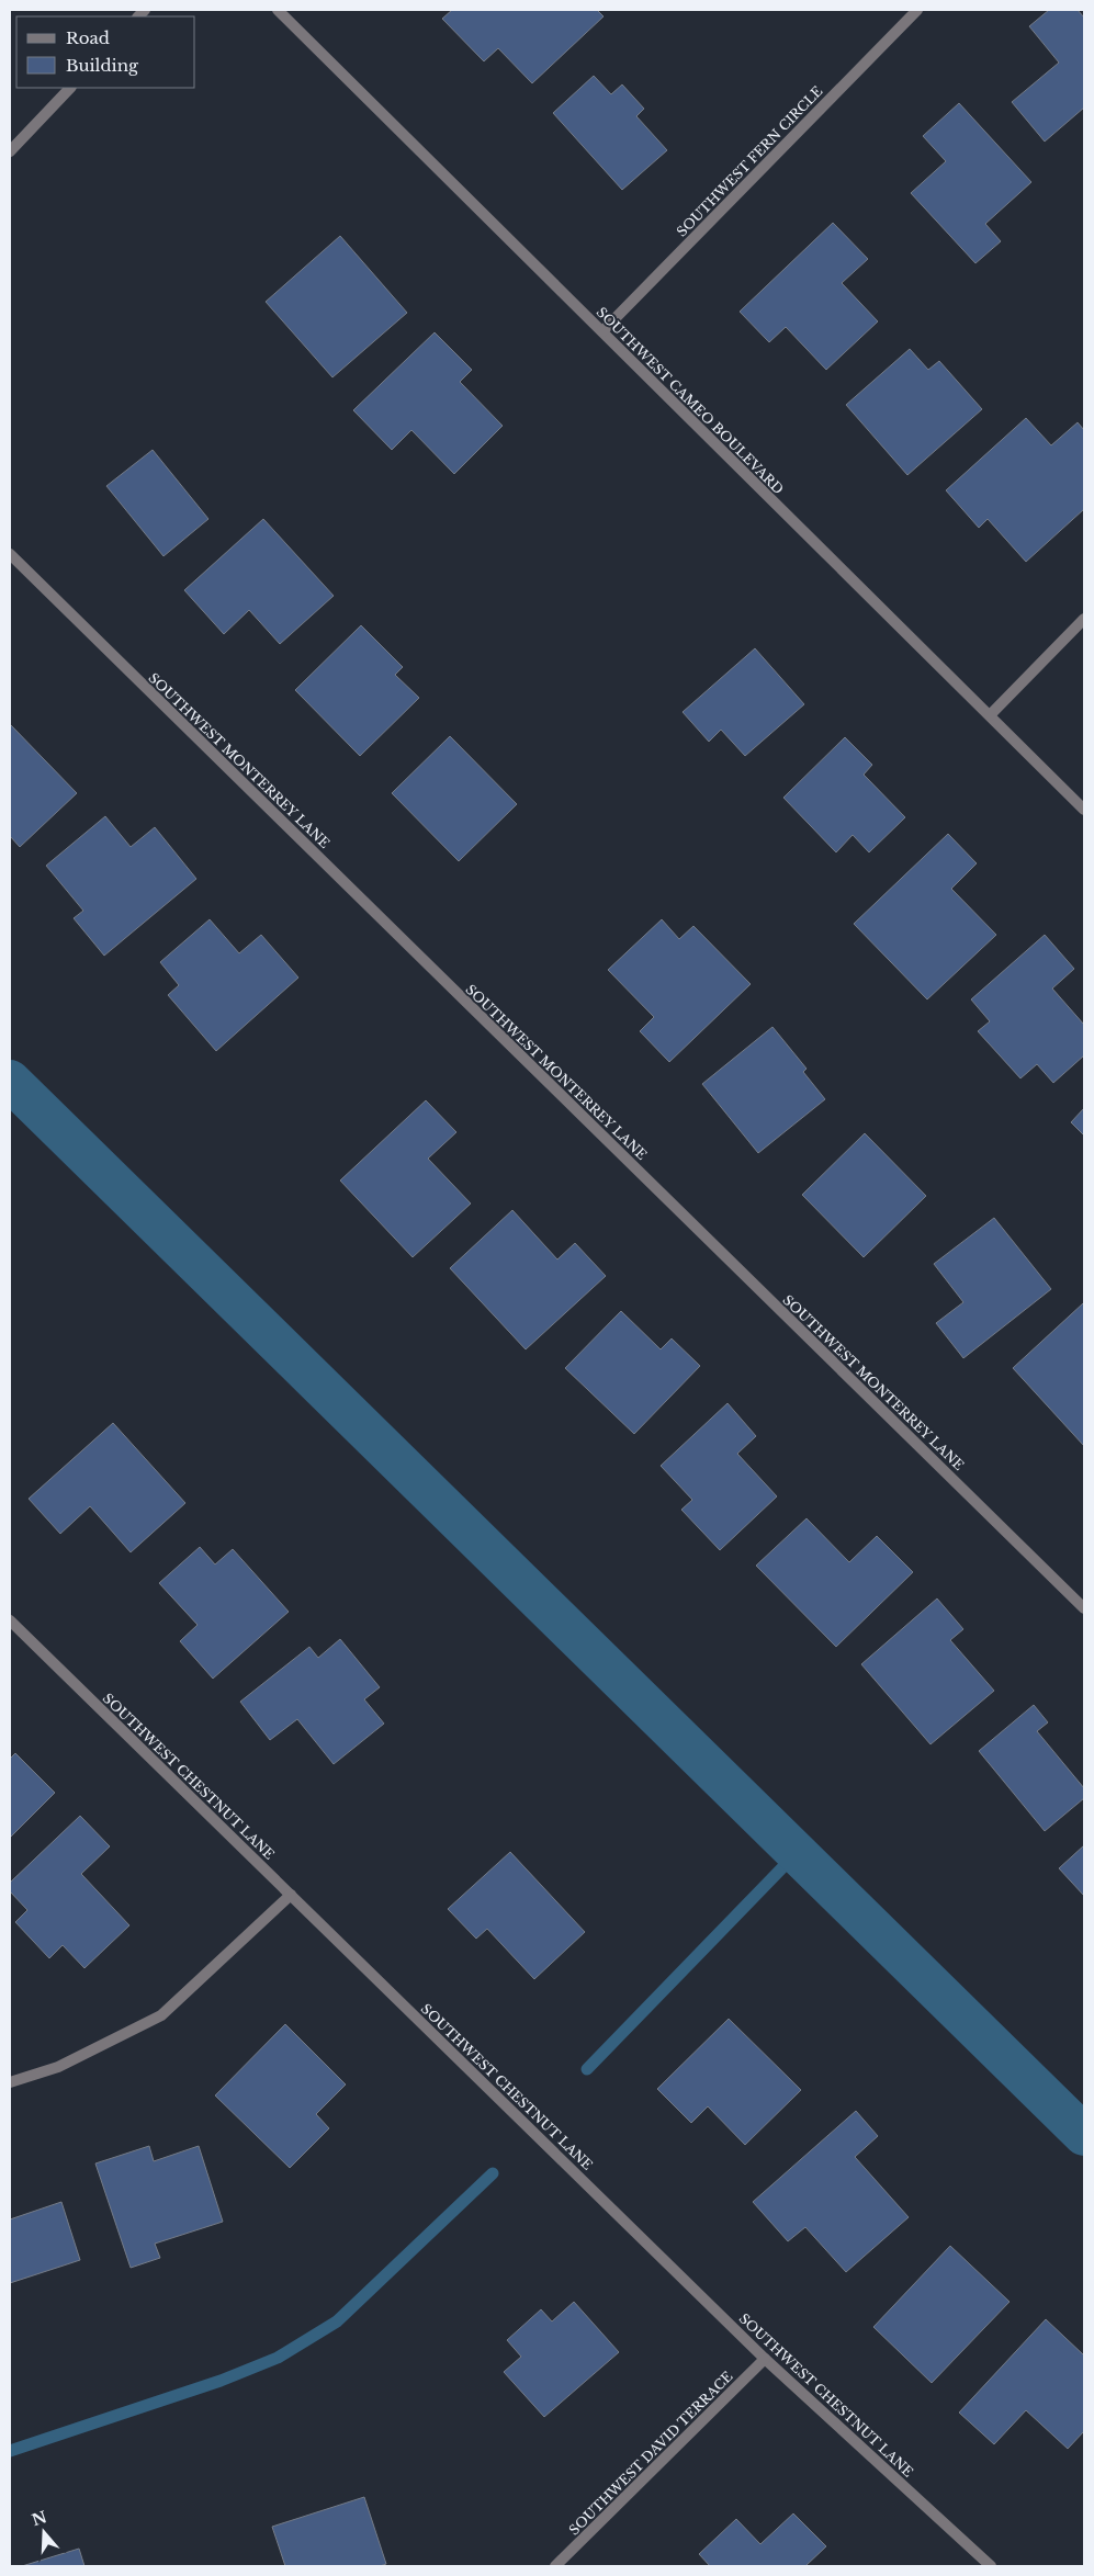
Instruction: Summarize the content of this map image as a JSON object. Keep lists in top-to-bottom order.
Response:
{
  "streets": {
    "street": [
      "SOUTHWEST FERN CIRCLE",
      "SOUTHWEST CAMEO BOULEVARD",
      "SOUTHWEST MONTERREY LANE",
      "SOUTHWEST CHESTNUT LANE",
      "SOUTHWEST DAVID TERRACE"
    ]
  },
  "crossings": [
    ["SOUTHWEST FERN CIRCLE", "SOUTHWEST CAMEO BOULEVARD"],
    ["SOUTHWEST CHESTNUT LANE", "SOUTHWEST DAVID TERRACE"]
  ],
  "legend": ["Road", "Building"],
  "north": "top"
}
